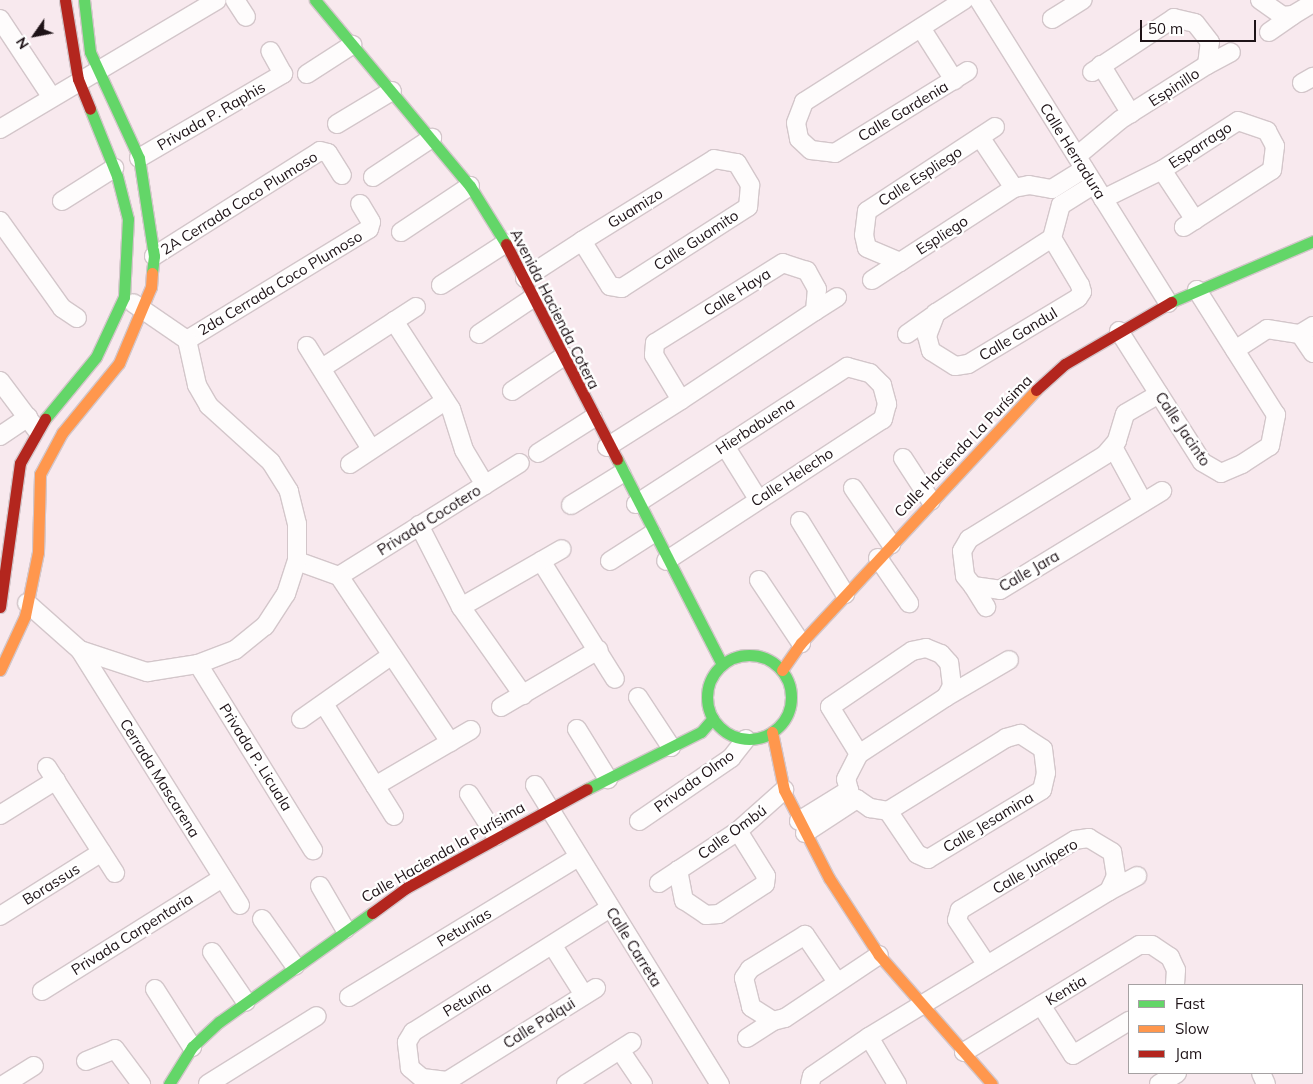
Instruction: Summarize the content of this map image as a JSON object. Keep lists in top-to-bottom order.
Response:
{
  "streets": {
    "street": [
      "Espinillo",
      "Calle Gardenia",
      "Privada P. Raphis",
      "Esparrago",
      "Calle Herradura",
      "Calle Espliego",
      "2A Cerrada Coco Plumoso",
      "Guamizo",
      "Espliego",
      "Calle Guamito",
      "2da Cerrada Coco Plumoso",
      "Calle Haya",
      "Avenida Hacienda Cotera",
      "Calle Gandul",
      "Hierbabuena",
      "Calle Jacinto",
      "Calle Hacienda La Purísima",
      "Calle Helecho",
      "Privada Cocotero",
      "Calle Jara",
      "Privada P. Licuala",
      "Cerrada Mascarena",
      "Privada Olmo",
      "Calle Jesamina",
      "Calle Ombú",
      "Calle Hacienda la Purísima",
      "Calle Junípero",
      "Borassus",
      "Petunias",
      "Privada Carpentaria",
      "Calle Carreta",
      "Kentia",
      "Petunia",
      "Calle Palqui"
    ]
  },
  "crossings": [
    ["Espinillo", "Calle Herradura"],
    ["Espinillo", "Espliego"],
    ["Esparrago", "Calle Herradura"],
    ["Calle Herradura", "Calle Hacienda La Purísima"],
    ["Calle Espliego", "Espliego"],
    ["Guamizo", "Calle Guamito"],
    ["Guamizo", "Avenida Hacienda Cotera"],
    ["Avenida Hacienda Cotera", "Hierbabuena"],
    ["Avenida Hacienda Cotera", "Calle Hacienda La Purísima"],
    ["Avenida Hacienda Cotera", "Calle Helecho"],
    ["Avenida Hacienda Cotera", "Privada Olmo"],
    ["Avenida Hacienda Cotera", "Calle Hacienda la Purísima"],
    ["Hierbabuena", "Calle Helecho"],
    ["Calle Jacinto", "Calle Hacienda La Purísima"],
    ["Calle Hacienda La Purísima", "Privada Olmo"],
    ["Calle Hacienda La Purísima", "Calle Hacienda la Purísima"],
    ["Cerrada Mascarena", "Privada Carpentaria"],
    ["Privada Olmo", "Calle Hacienda la Purísima"],
    ["Calle Hacienda la Purísima", "Calle Carreta"],
    ["Petunias", "Calle Carreta"],
    ["Petunia", "Calle Palqui"]
  ],
  "legend": ["Fast", "Slow", "Jam"],
  "scale_bar": "50 m",
  "north": "bottom left"
}
